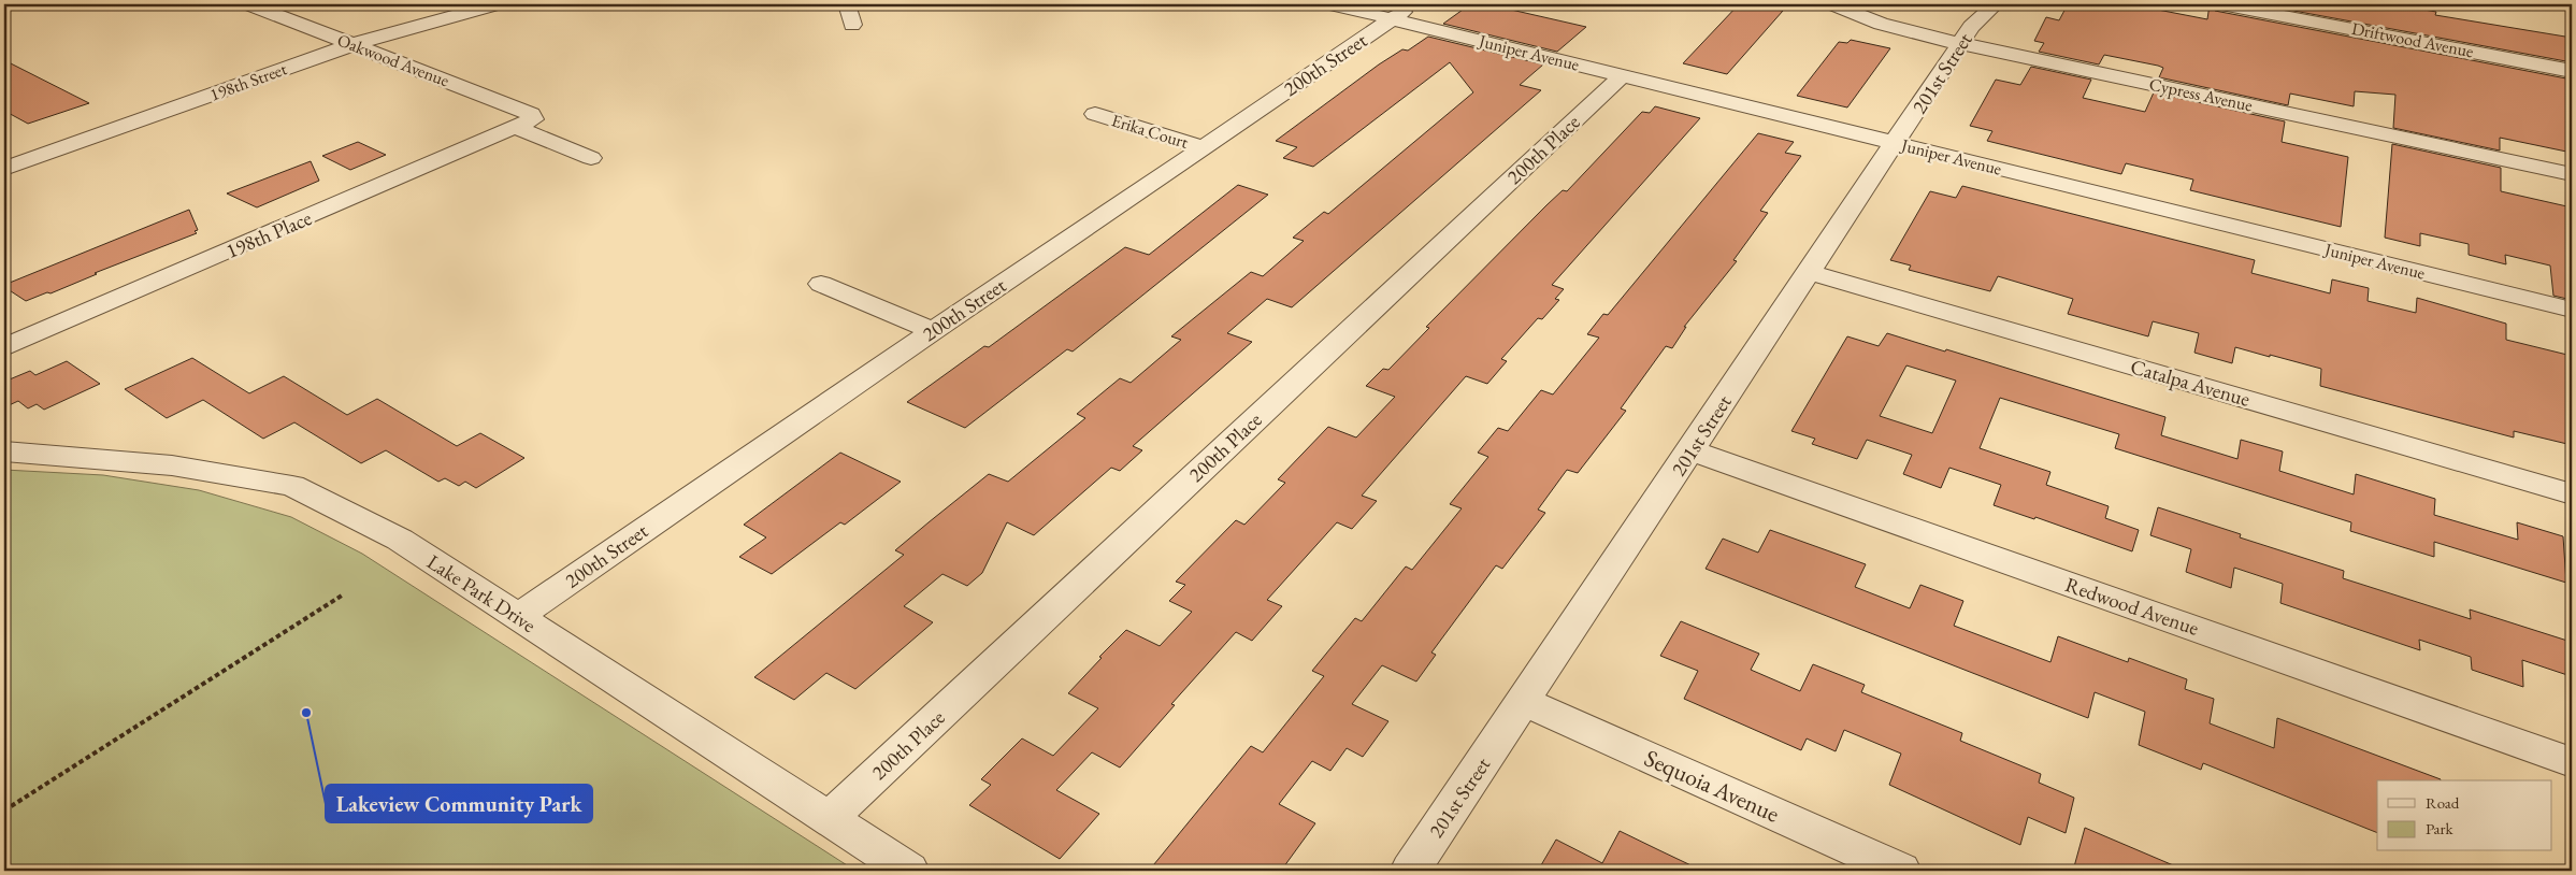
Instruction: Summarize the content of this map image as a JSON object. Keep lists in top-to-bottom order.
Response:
{
  "streets": {
    "street": [
      "Driftwood Avenue",
      "Juniper Avenue",
      "Oakwood Avenue",
      "200th Street",
      "201st Street",
      "198th Street",
      "Cypress Avenue",
      "Erika Court",
      "200th Place",
      "198th Place",
      "Catalpa Avenue",
      "Lake Park Drive",
      "Redwood Avenue",
      "Sequoia Avenue"
    ]
  },
  "crossings": [
    ["Juniper Avenue", "200th Street"],
    ["Juniper Avenue", "201st Street"],
    ["Juniper Avenue", "200th Place"],
    ["Oakwood Avenue", "198th Street"],
    ["Oakwood Avenue", "198th Place"],
    ["200th Street", "Erika Court"],
    ["200th Street", "Lake Park Drive"],
    ["201st Street", "Cypress Avenue"],
    ["201st Street", "Catalpa Avenue"],
    ["201st Street", "Redwood Avenue"],
    ["201st Street", "Sequoia Avenue"],
    ["200th Place", "Lake Park Drive"]
  ],
  "places": ["Lakeview Community Park"],
  "legend": ["Road", "Park"]
}
